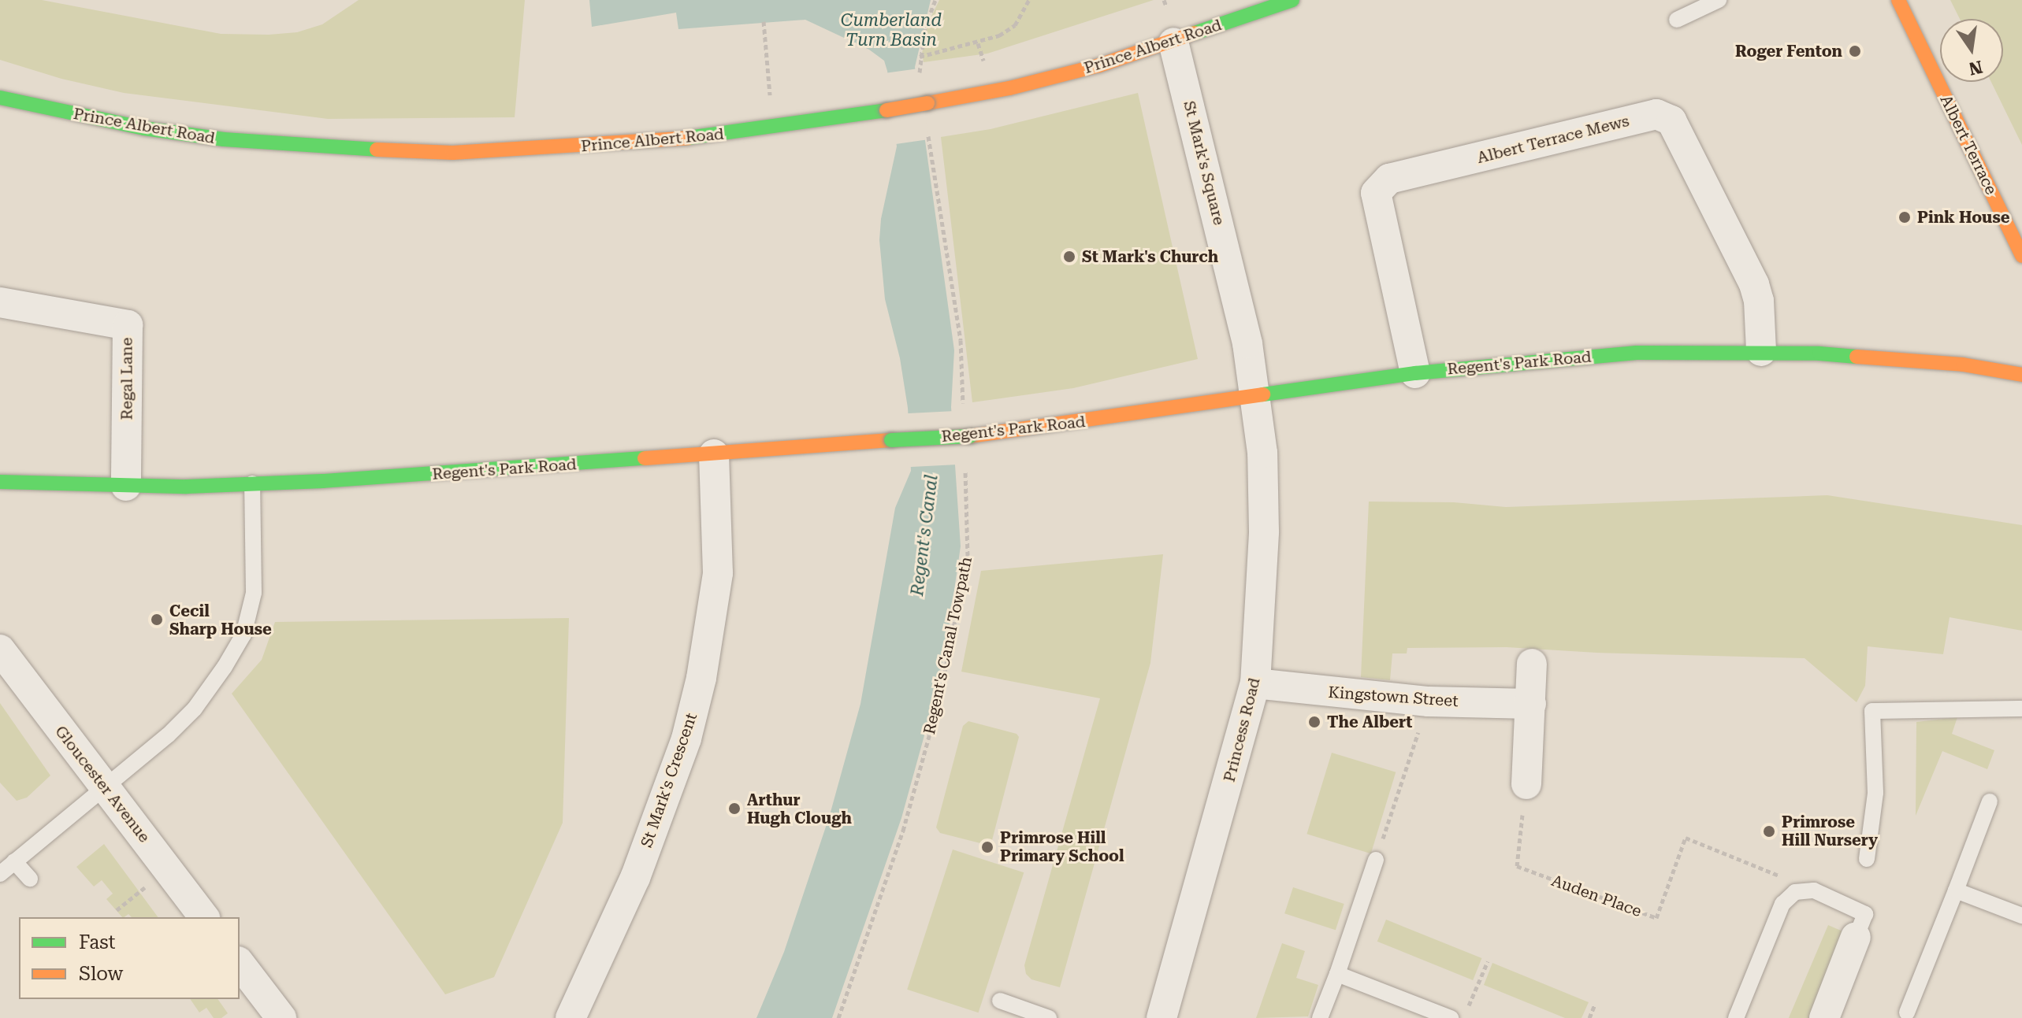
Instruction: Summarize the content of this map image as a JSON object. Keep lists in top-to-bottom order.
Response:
{
  "streets": {
    "street": [
      "Prince Albert Road",
      "Albert Terrace Mews",
      "Albert Terrace",
      "St Mark's Square",
      "Regent's Park Road",
      "Regal Lane",
      "Kingstown Street",
      "Princess Road",
      "St Mark's Crescent",
      "Gloucester Avenue"
    ],
    "path": ["Regent's Canal Towpath", "Auden Place"]
  },
  "crossings": [
    ["Prince Albert Road", "St Mark's Square"],
    ["Albert Terrace Mews", "Regent's Park Road"],
    ["St Mark's Square", "Regent's Park Road"],
    ["St Mark's Square", "Princess Road"],
    ["Regent's Park Road", "Regal Lane"],
    ["Regent's Park Road", "Princess Road"],
    ["Regent's Park Road", "St Mark's Crescent"],
    ["Kingstown Street", "Princess Road"]
  ],
  "water": ["Cumberland Turn Basin", "Regent's Canal"],
  "places": [
    "Roger Fenton",
    "Pink House",
    "St Mark's Church",
    "Cecil Sharp House",
    "The Albert",
    "Arthur Hugh Clough",
    "Primrose Hill Nursery",
    "Primrose Hill Primary School"
  ],
  "legend": ["Fast", "Slow"],
  "north": "bottom"
}
